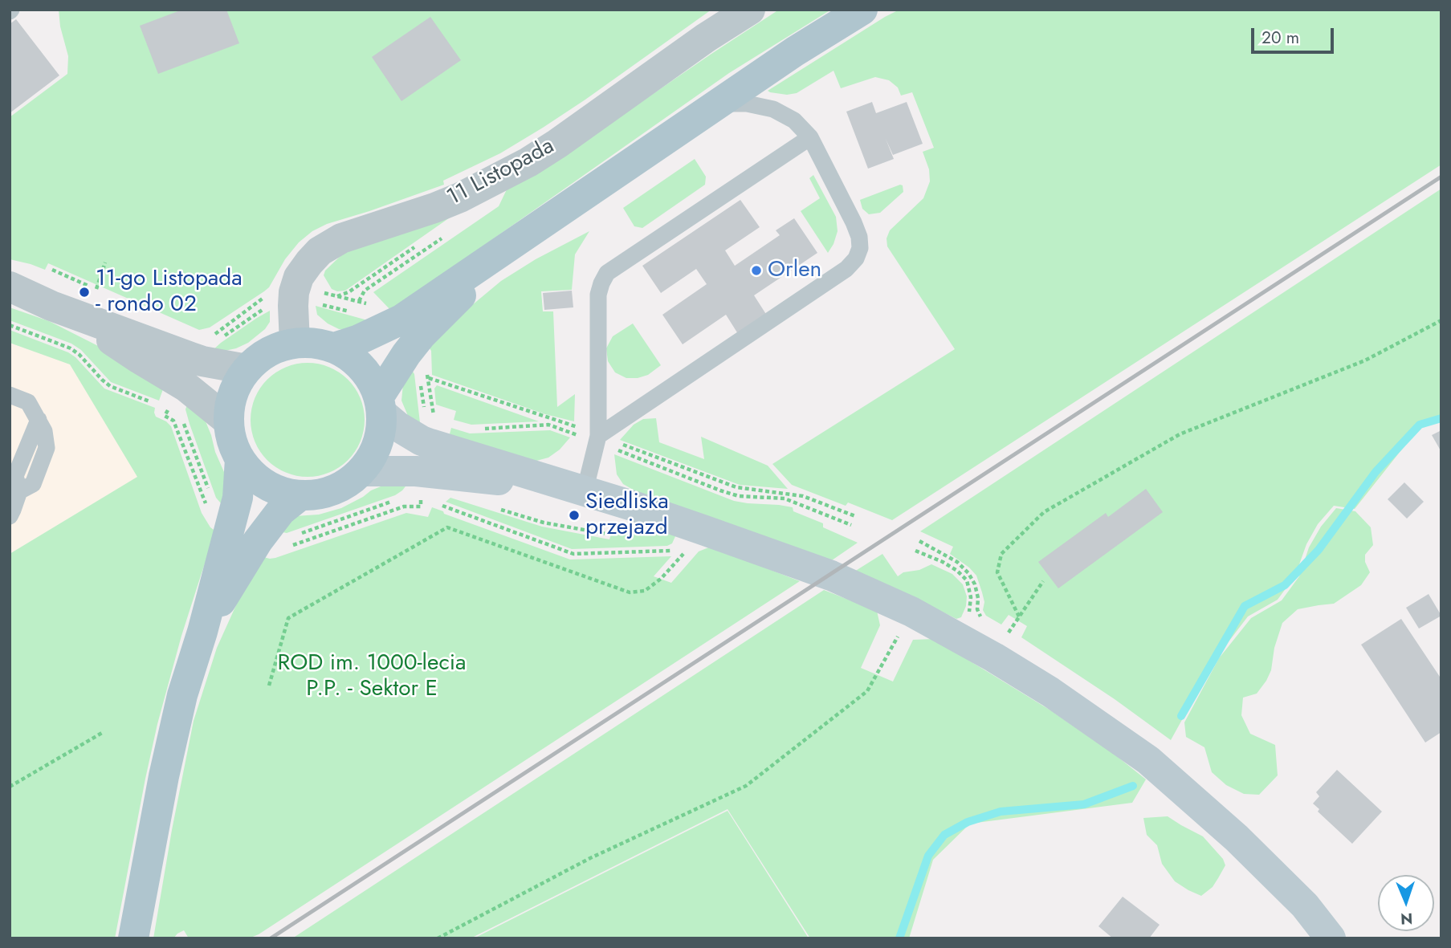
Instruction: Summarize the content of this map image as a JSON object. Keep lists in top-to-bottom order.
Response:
{
  "streets": {
    "street": ["11 Listopada"]
  },
  "parks": ["ROD im. 1000-lecia P.P. - Sektor E"],
  "places": ["Orlen", "11-go Listopada - rondo 02", "Siedliska przejazd"],
  "scale_bar": "20 m",
  "north": "bottom"
}
